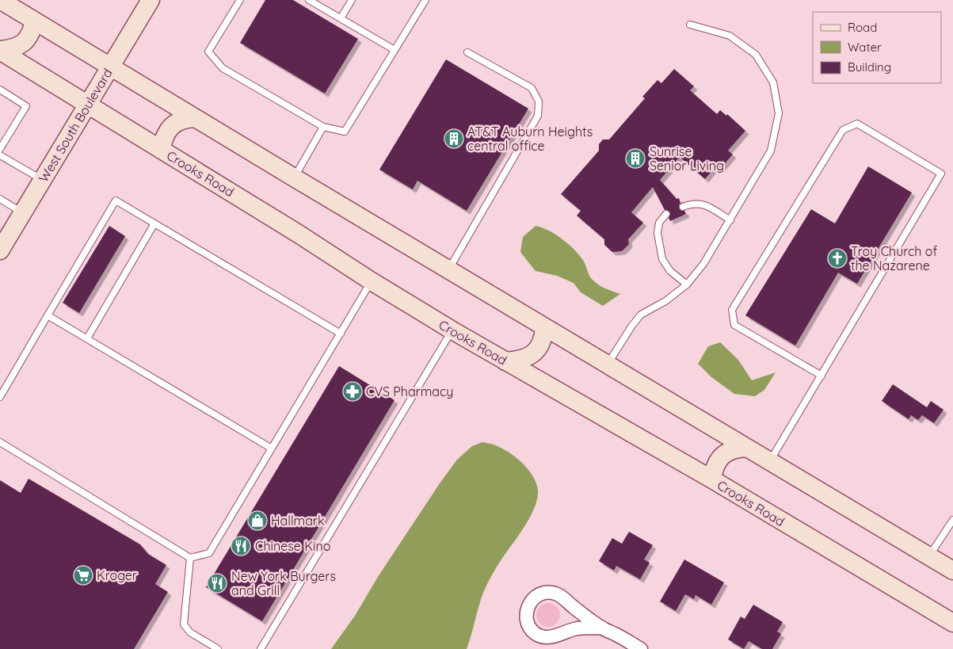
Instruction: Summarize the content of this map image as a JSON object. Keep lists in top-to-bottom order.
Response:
{
  "streets": {
    "main road": ["West South Boulevard", "Crooks Road"]
  },
  "crossings": [
    ["West South Boulevard", "Crooks Road"]
  ],
  "places": {
    "building": ["AT&T Auburn Heights central office", "Sunrise Senior Living"],
    "church": ["Troy Church of the Nazarene"],
    "pharmacy": ["CVS Pharmacy"],
    "shop": ["Hallmark"],
    "restaurant": ["Chinese Kino", "New York Burgers and Grill"],
    "supermarket": ["Kroger"]
  },
  "legend": ["Road", "Water", "Building"]
}
